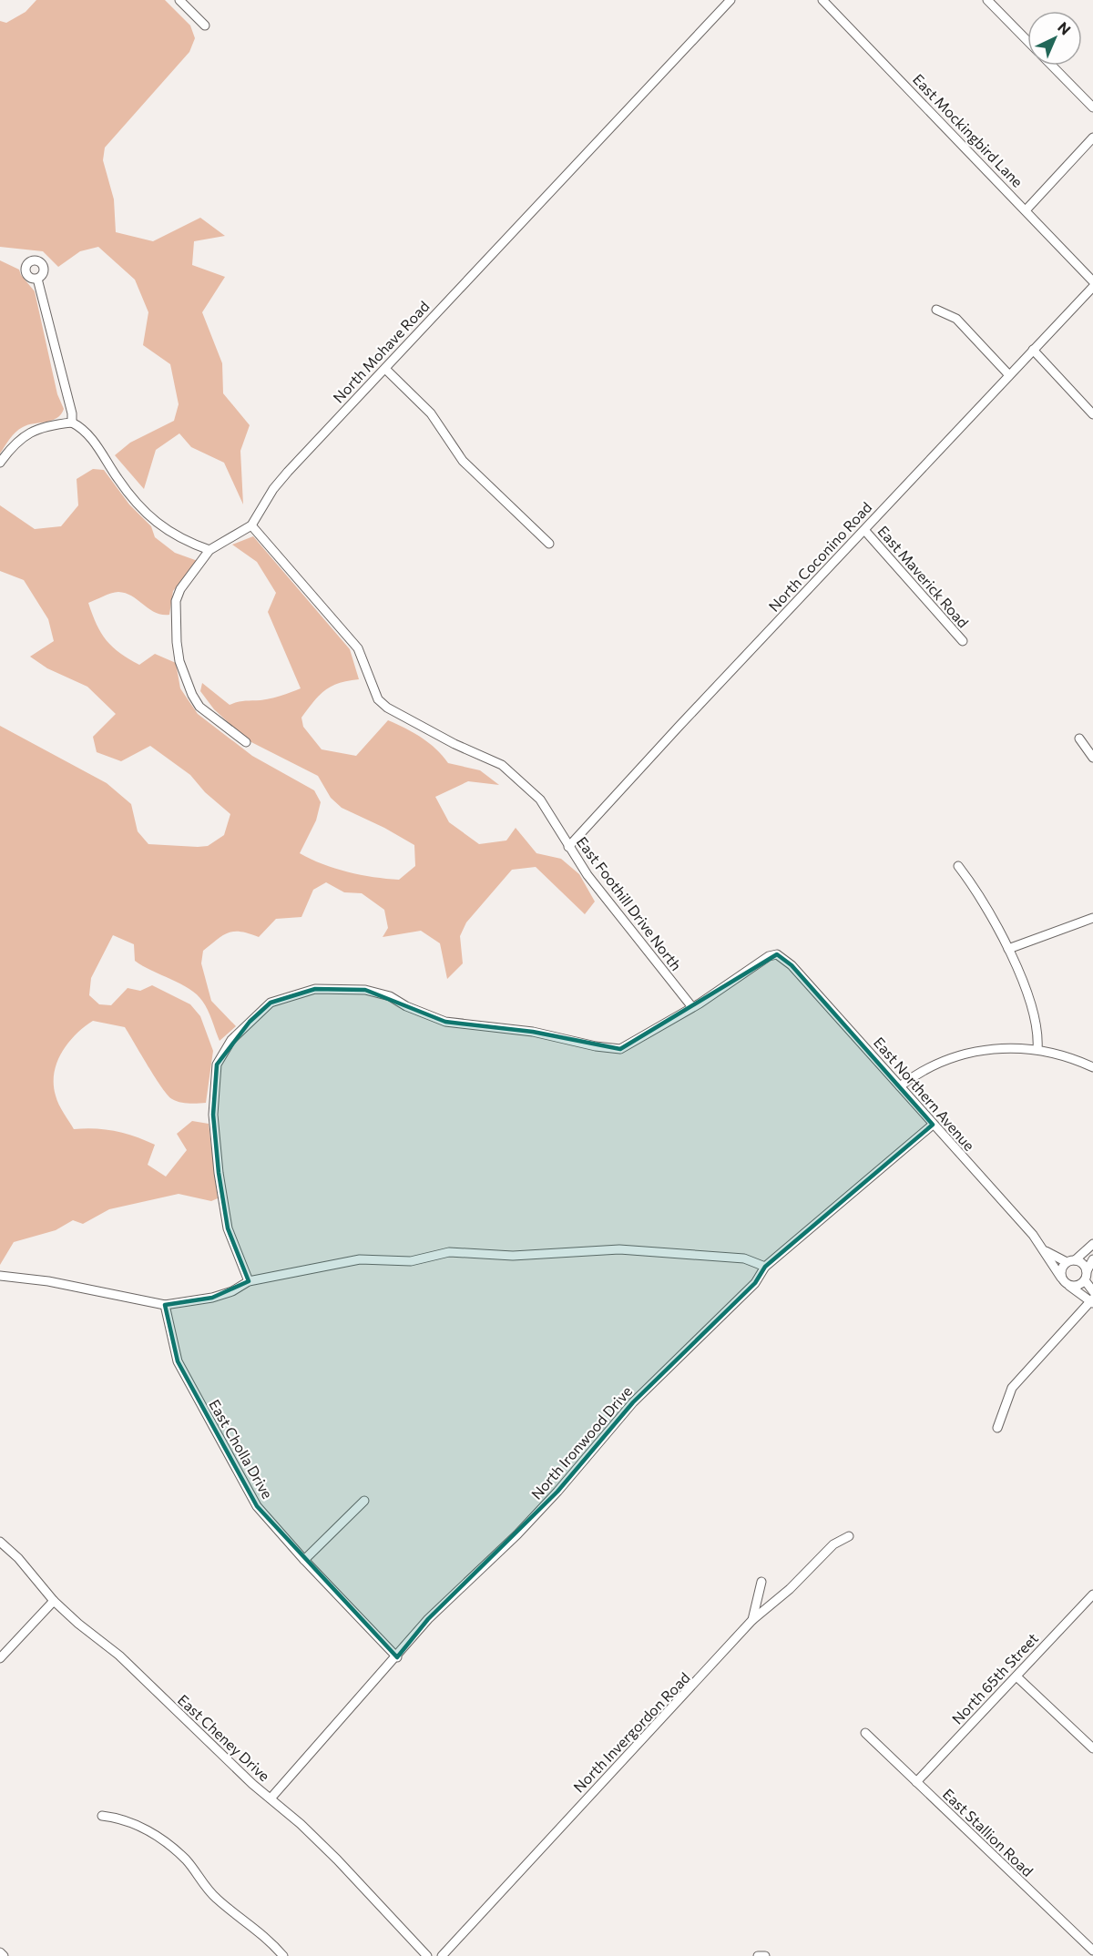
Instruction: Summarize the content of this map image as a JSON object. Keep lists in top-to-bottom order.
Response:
{
  "streets": {
    "street": [
      "East Mockingbird Lane",
      "North Mohave Road",
      "North Coconino Road",
      "East Maverick Road",
      "East Foothill Drive North",
      "East Northern Avenue",
      "North Ironwood Drive",
      "East Cholla Drive",
      "North 65th Street",
      "North Invergordon Road",
      "East Cheney Drive",
      "East Stallion Road"
    ]
  },
  "crossings": [
    ["North Mohave Road", "East Foothill Drive North"],
    ["North Coconino Road", "East Maverick Road"],
    ["North Coconino Road", "East Foothill Drive North"],
    ["East Foothill Drive North", "East Northern Avenue"],
    ["East Northern Avenue", "North Ironwood Drive"],
    ["North Ironwood Drive", "East Cholla Drive"],
    ["North Ironwood Drive", "East Cheney Drive"],
    ["North 65th Street", "East Stallion Road"]
  ],
  "north": "top right"
}
